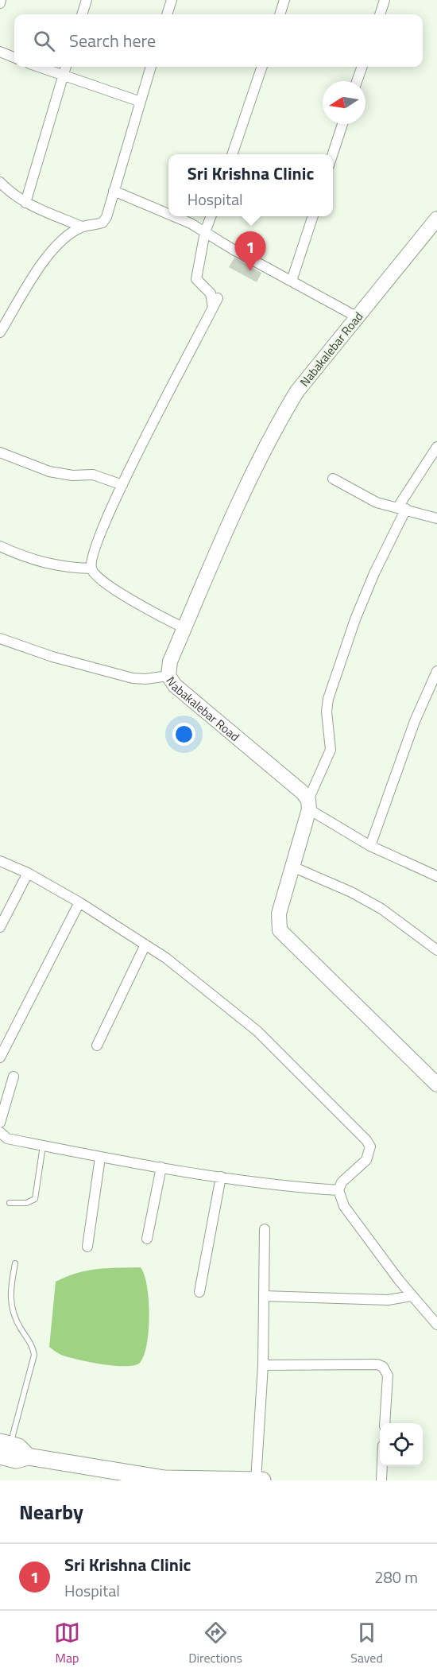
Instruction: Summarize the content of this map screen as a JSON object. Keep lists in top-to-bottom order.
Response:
{
  "streets": {
    "main road": ["Nabakalebar Road"]
  },
  "north": "left",
  "page": {
    "search": "Search here",
    "popup": ["Sri Krishna Clinic", "Hospital"],
    "pins": "1",
    "heading": "Nearby",
    "list": [
      {
        "mark": "1",
        "name": "Sri Krishna Clinic",
        "note": "Hospital",
        "value": "280 m"
      }
    ],
    "nav": ["Map", "Directions", "Saved"]
  }
}
